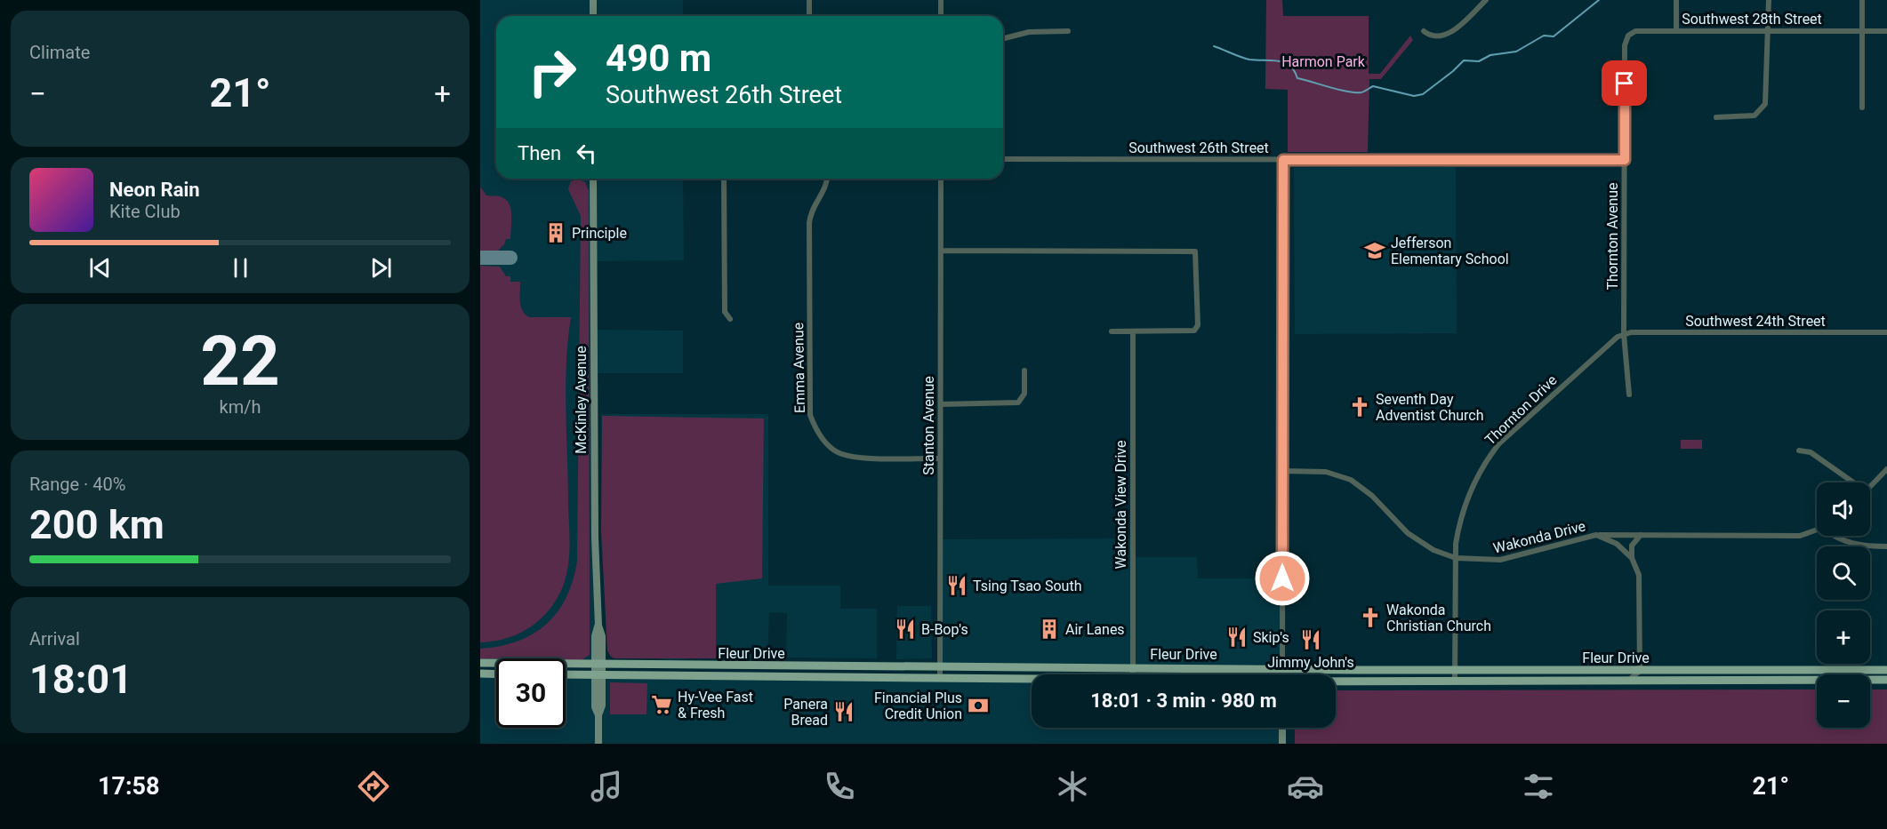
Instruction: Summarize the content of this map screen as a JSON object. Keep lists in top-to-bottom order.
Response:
{
  "streets": {
    "main road": ["McKinley Avenue", "Fleur Drive"],
    "street": [
      "Southwest 28th Street",
      "Southwest 26th Street",
      "Thornton Avenue",
      "Southwest 24th Street",
      "Emma Avenue",
      "Thornton Drive",
      "Stanton Avenue",
      "Wakonda View Drive",
      "Wakonda Drive"
    ]
  },
  "crossings": [
    ["Southwest 28th Street", "Thornton Avenue"],
    ["Southwest 26th Street", "Thornton Avenue"],
    ["Thornton Avenue", "Southwest 24th Street"],
    ["Thornton Avenue", "Thornton Drive"],
    ["Southwest 24th Street", "Thornton Drive"],
    ["Emma Avenue", "Stanton Avenue"],
    ["McKinley Avenue", "Fleur Drive"],
    ["Thornton Drive", "Wakonda Drive"],
    ["Thornton Drive", "Fleur Drive"],
    ["Stanton Avenue", "Fleur Drive"],
    ["Wakonda View Drive", "Fleur Drive"]
  ],
  "parks": ["Harmon Park"],
  "places": {
    "building": ["Principle", "Air Lanes"],
    "school or university": ["Jefferson Elementary School"],
    "church": ["Seventh Day Adventist Church", "Wakonda Christian Church"],
    "restaurant": [
      "Tsing Tsao South",
      "B-Bop's",
      "Skip's",
      "Jimmy John's",
      "Panera Bread"
    ],
    "supermarket": ["Hy-Vee Fast & Fresh"],
    "bank": ["Financial Plus Credit Union"]
  },
  "page": {
    "tile": [
      "Climate",
      ["22", "km/h"],
      ["Range · 40%", "200 km"],
      ["Arrival", "18:01"]
    ],
    "turn": ["490 m", "Southwest 26th Street"],
    "heat": ["−", "21°", "+"],
    "then": "Then",
    "song": ["Neon Rain", "Kite Club"],
    "map_buttons": ["+", "−"],
    "limit": "30",
    "trip": "18:01 · 3 min · 980 m",
    "tabs": ["17:58", "21°"]
  }
}
